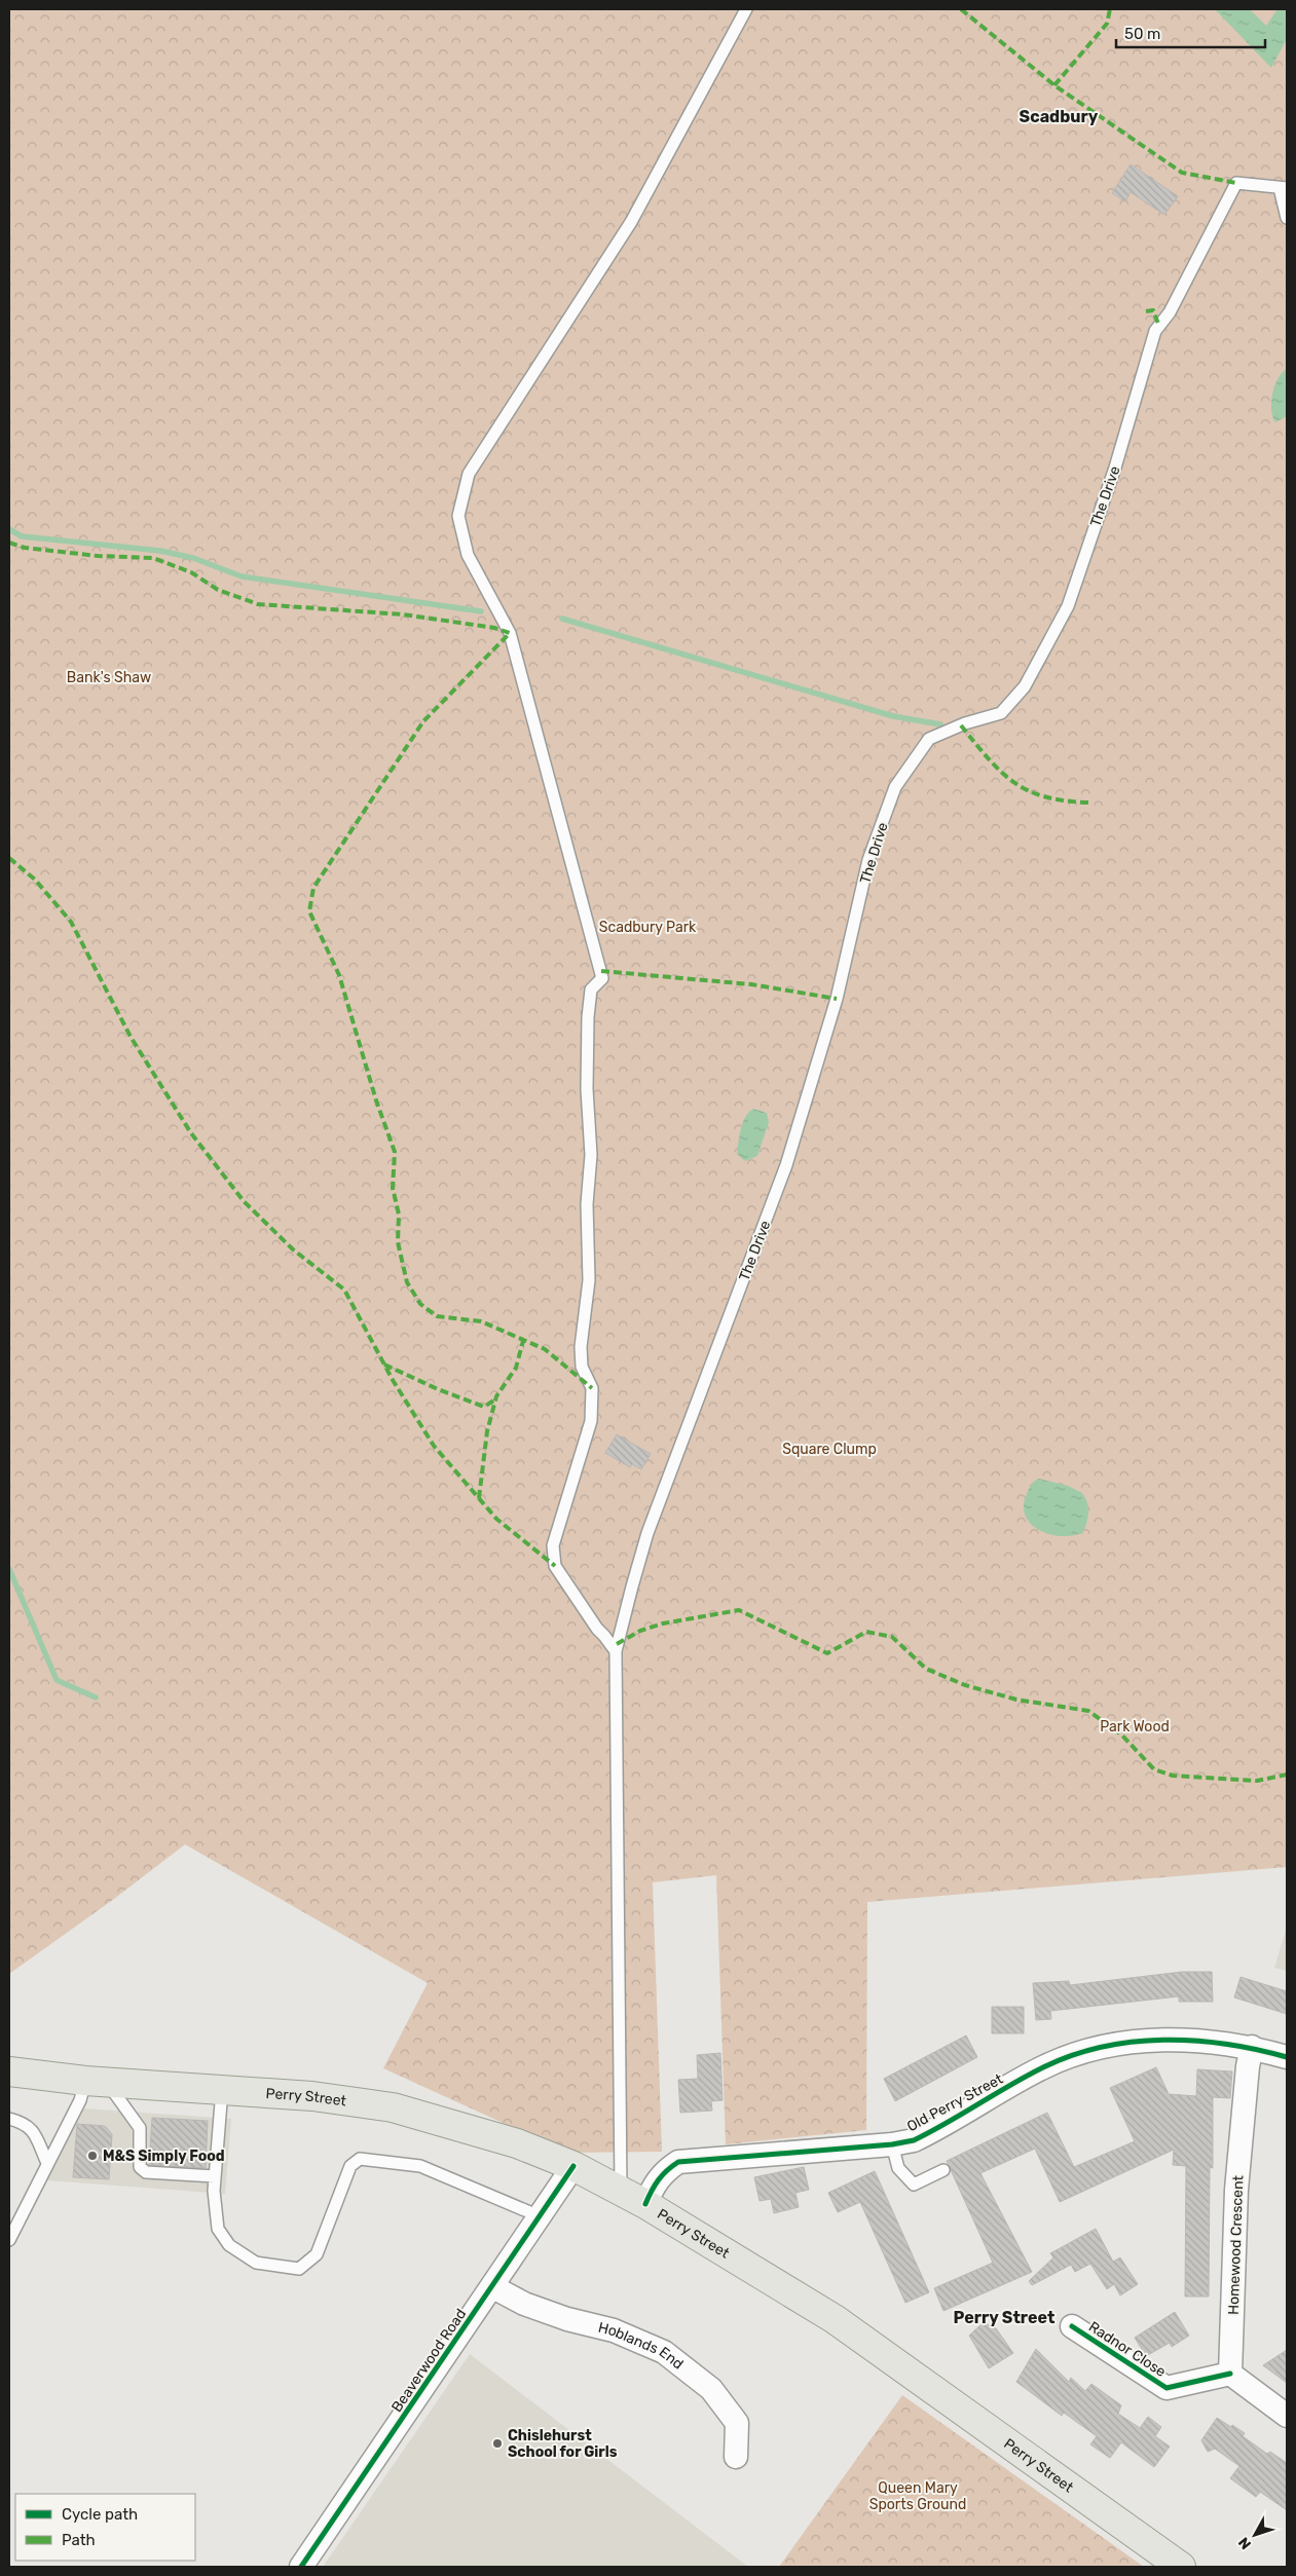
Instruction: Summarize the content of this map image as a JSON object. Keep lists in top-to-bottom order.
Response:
{
  "streets": {
    "main road": ["Perry Street"],
    "street": [
      "Old Perry Street",
      "Homewood Crescent",
      "Hoblands End",
      "Radnor Close",
      "Beaverwood Road"
    ],
    "lane": ["The Drive"]
  },
  "crossings": [
    ["Perry Street", "Old Perry Street"],
    ["Perry Street", "Beaverwood Road"],
    ["Old Perry Street", "Homewood Crescent"],
    ["Homewood Crescent", "Radnor Close"],
    ["Hoblands End", "Beaverwood Road"]
  ],
  "districts": ["Scadbury", "Perry Street"],
  "parks": [
    "Bank's Shaw",
    "Scadbury Park",
    "Square Clump",
    "Park Wood",
    "Queen Mary Sports Ground"
  ],
  "places": ["M&S Simply Food", "Chislehurst School for Girls"],
  "legend": ["Cycle path", "Path"],
  "scale_bar": "50 m",
  "north": "bottom left"
}
